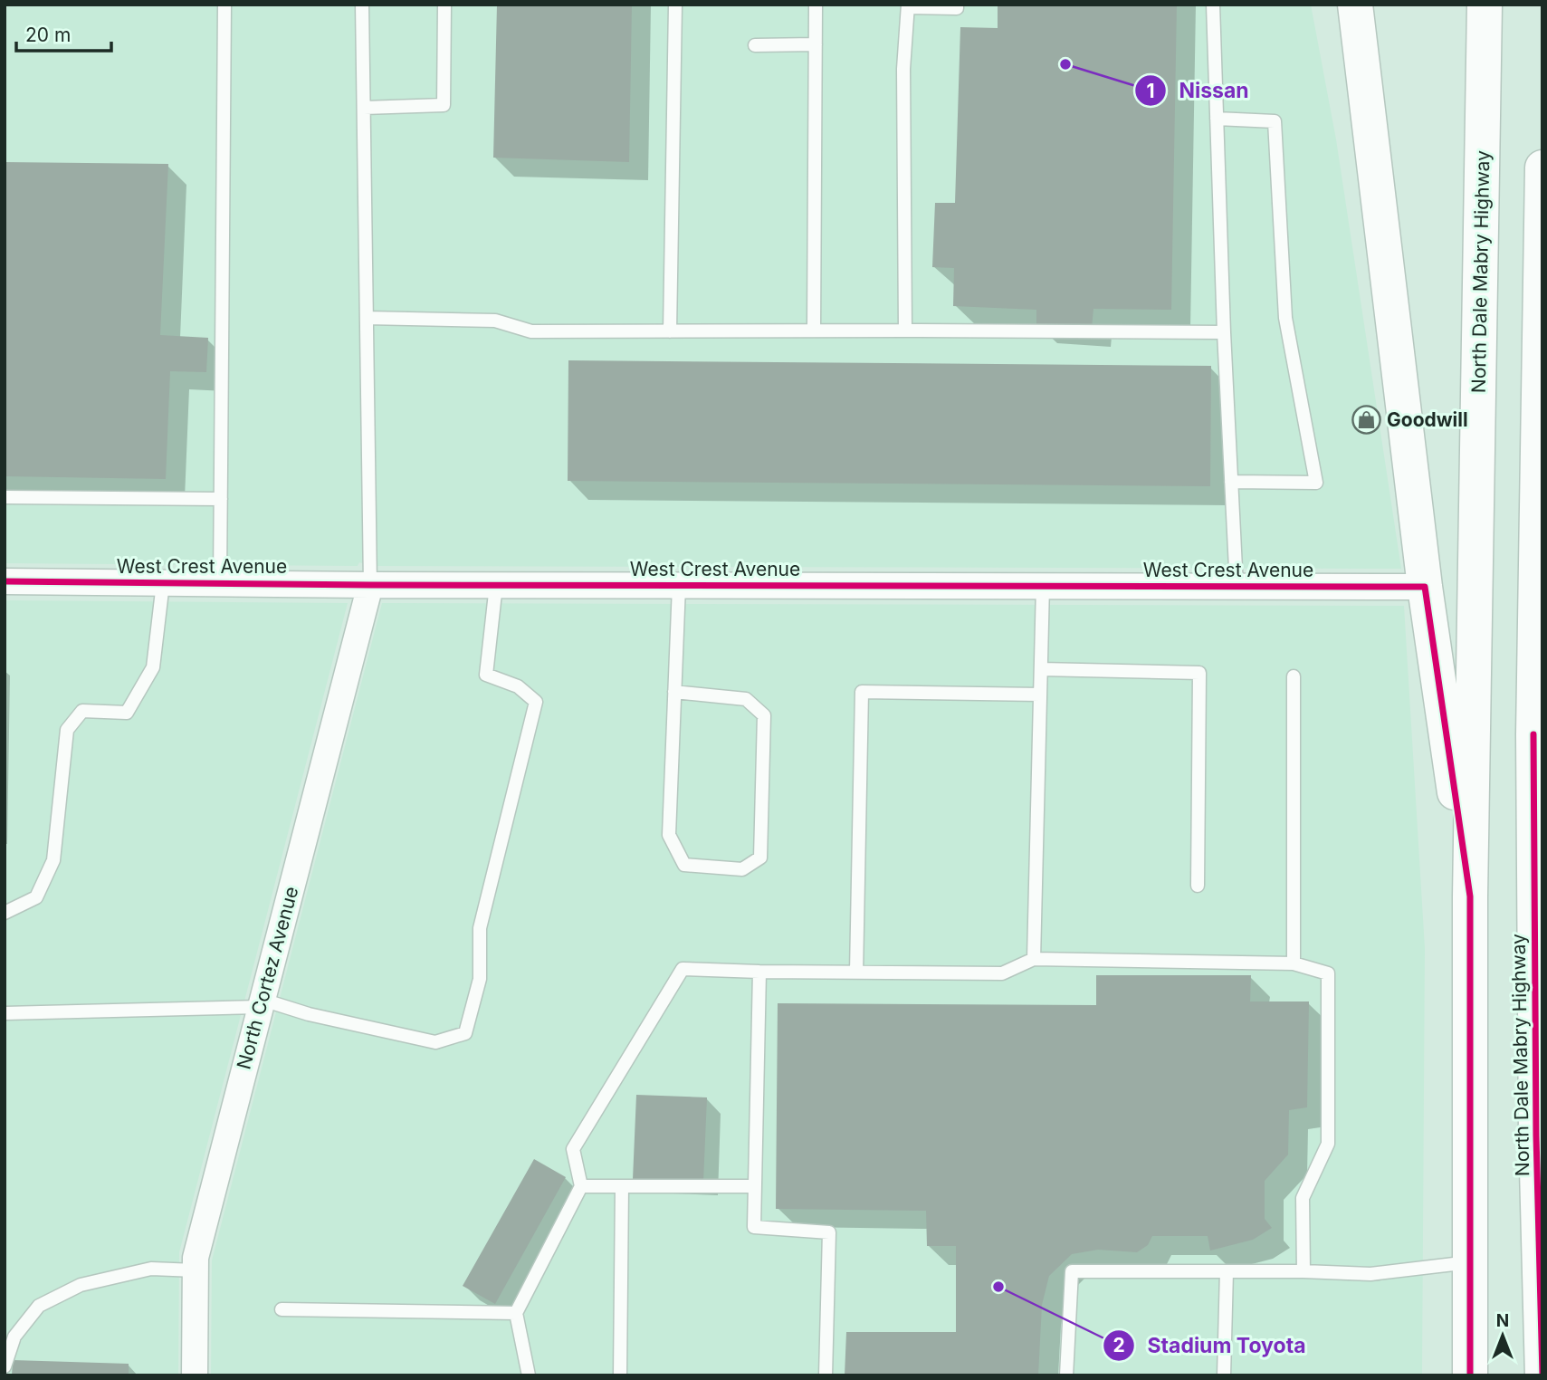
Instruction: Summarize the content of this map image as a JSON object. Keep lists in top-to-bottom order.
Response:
{
  "streets": {
    "main road": ["North Dale Mabry Highway"],
    "street": ["West Crest Avenue", "North Cortez Avenue"]
  },
  "crossings": [
    ["West Crest Avenue", "North Cortez Avenue"]
  ],
  "places": {
    "other": ["Nissan", "Stadium Toyota"],
    "shop": ["Goodwill"]
  },
  "scale_bar": "20 m",
  "north": "top"
}
